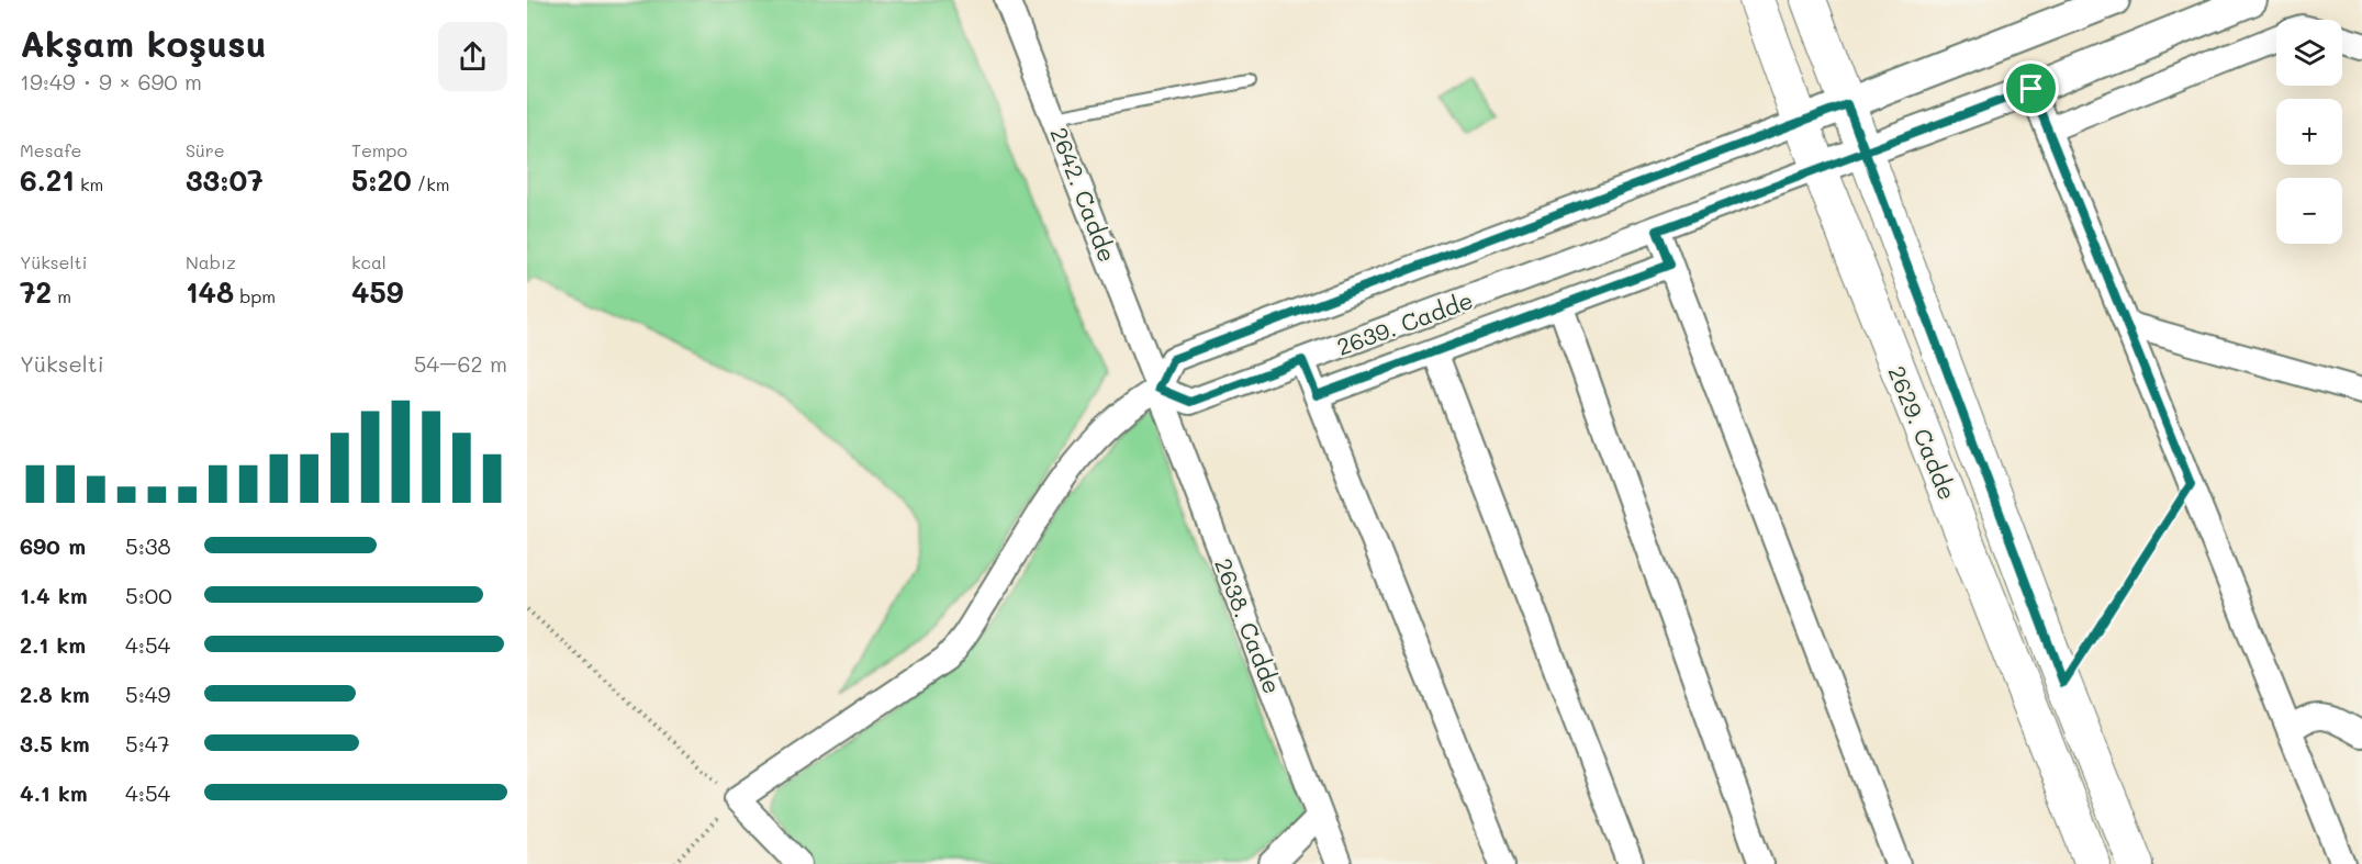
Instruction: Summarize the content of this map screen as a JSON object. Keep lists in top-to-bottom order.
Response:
{
  "streets": {
    "main road": ["2629. Cadde"],
    "street": ["2642. Cadde", "2639. Cadde", "2638. Cadde"]
  },
  "crossings": [
    ["2642. Cadde", "2639. Cadde"],
    ["2642. Cadde", "2638. Cadde"],
    ["2639. Cadde", "2629. Cadde"],
    ["2639. Cadde", "2638. Cadde"]
  ],
  "page": {
    "heading": ["Akşam koşusu", "19:49 · 9 × 690 m"],
    "map_buttons": ["+", "−"],
    "stats": [
      ["Mesafe", "6.21 km"],
      ["Süre", "33:07"],
      ["Tempo", "5:20 /km"],
      ["Yükselti", "72 m"],
      ["Nabız", "148 bpm"],
      ["kcal", "459"]
    ],
    "chart": ["Yükselti", "54–62 m"],
    "list": [
      {
        "name": "690 m",
        "note": "5:38"
      },
      {
        "name": "1.4 km",
        "note": "5:00"
      },
      {
        "name": "2.1 km",
        "note": "4:54"
      },
      {
        "name": "2.8 km",
        "note": "5:49"
      },
      {
        "name": "3.5 km",
        "note": "5:47"
      },
      {
        "name": "4.1 km",
        "note": "4:54"
      }
    ]
  }
}
